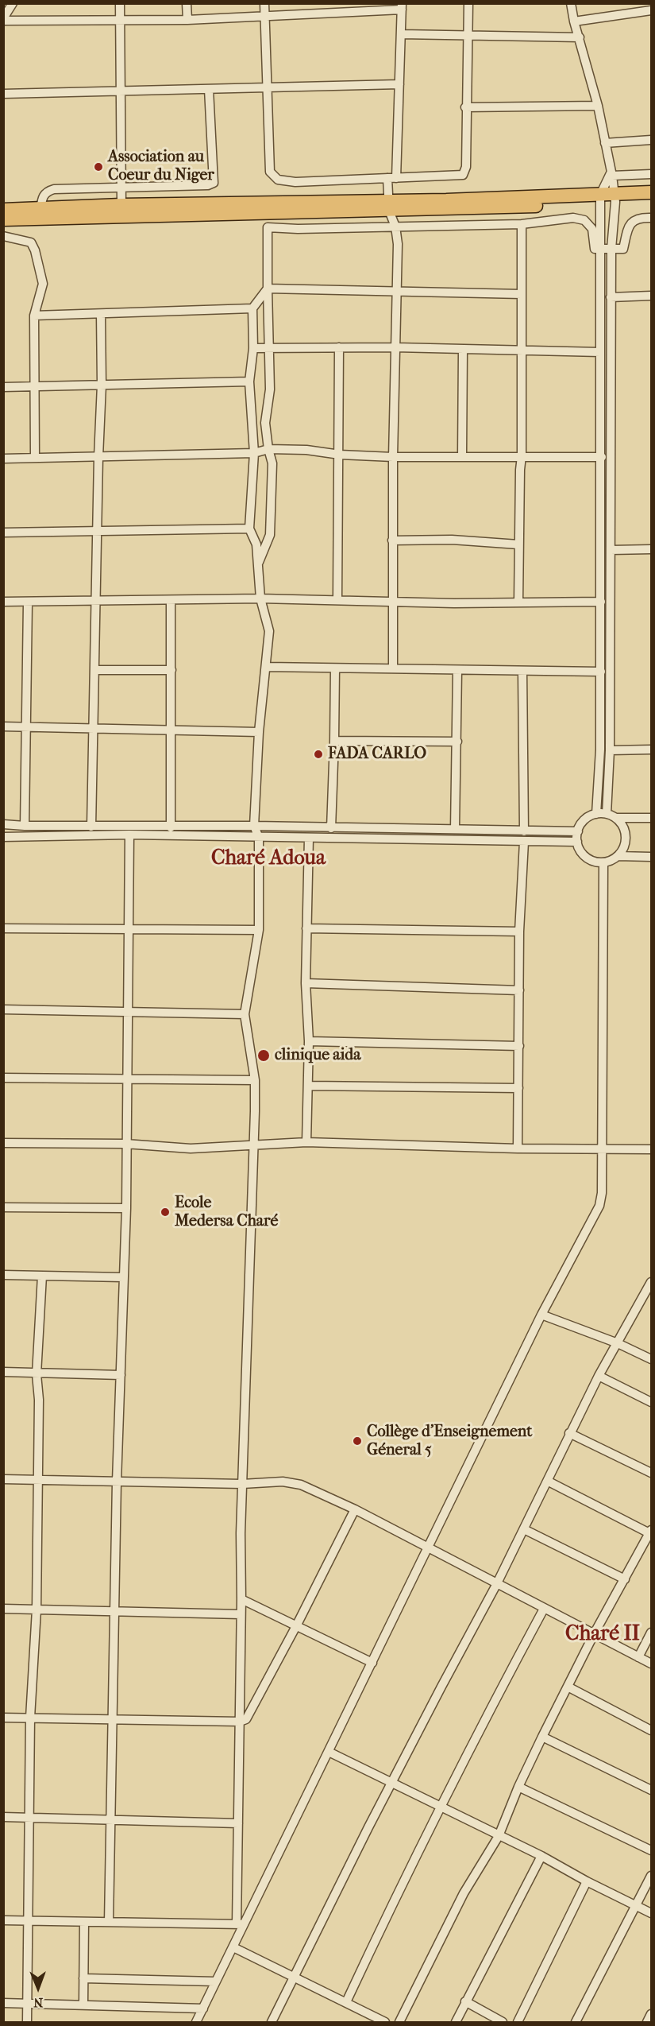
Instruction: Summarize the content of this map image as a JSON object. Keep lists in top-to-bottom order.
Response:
{
  "districts": ["Charé Adoua", "Charé II"],
  "places": [
    "Association au Coeur du Niger",
    "FADA CARLO",
    "clinique aida",
    "Ecole Medersa Charé",
    "Collège d'Enseignement Géneral 5"
  ],
  "north": "bottom"
}
